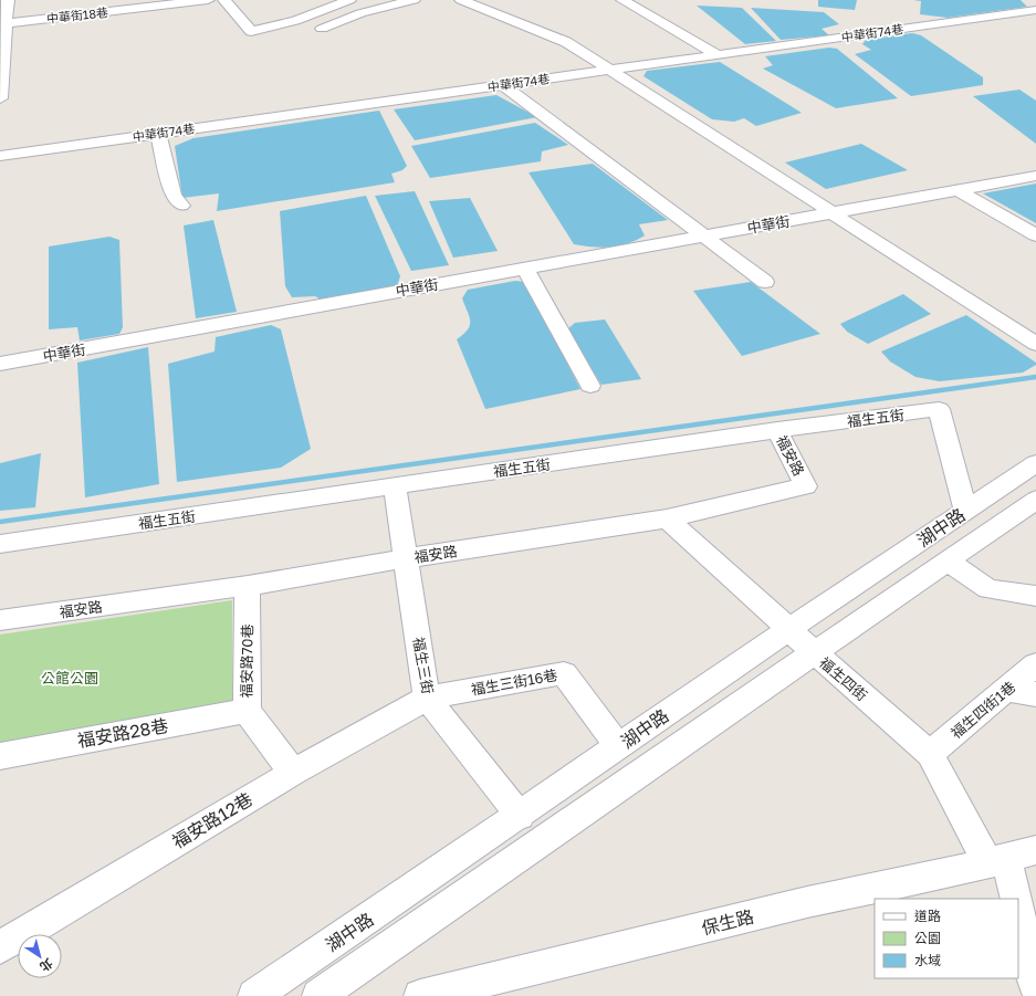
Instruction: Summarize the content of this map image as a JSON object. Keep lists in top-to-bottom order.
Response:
{
  "streets": {
    "street": [
      "中華街18巷",
      "中華街74巷",
      "中華街",
      "福生五街",
      "福安路",
      "湖中路",
      "福安路70巷",
      "福生三街",
      "福生四街",
      "福生三街16巷",
      "福生四街1巷",
      "福安路28巷",
      "福安路12巷",
      "保生路"
    ]
  },
  "crossings": [
    ["福生五街", "福安路"],
    ["福生五街", "湖中路"],
    ["福生五街", "福生三街"],
    ["福安路", "福安路70巷"],
    ["福安路", "福生三街"],
    ["福安路", "福生四街"],
    ["湖中路", "福生三街"],
    ["湖中路", "福生四街"],
    ["湖中路", "福生三街16巷"],
    ["福安路70巷", "福安路28巷"],
    ["福安路70巷", "福安路12巷"],
    ["福生三街", "福生三街16巷"],
    ["福生三街", "福安路12巷"],
    ["福生四街", "福生四街1巷"],
    ["福生四街", "保生路"],
    ["福生三街16巷", "福安路12巷"]
  ],
  "parks": ["公館公園"],
  "legend": ["道路", "公園", "水域"],
  "north": "bottom right"
}
